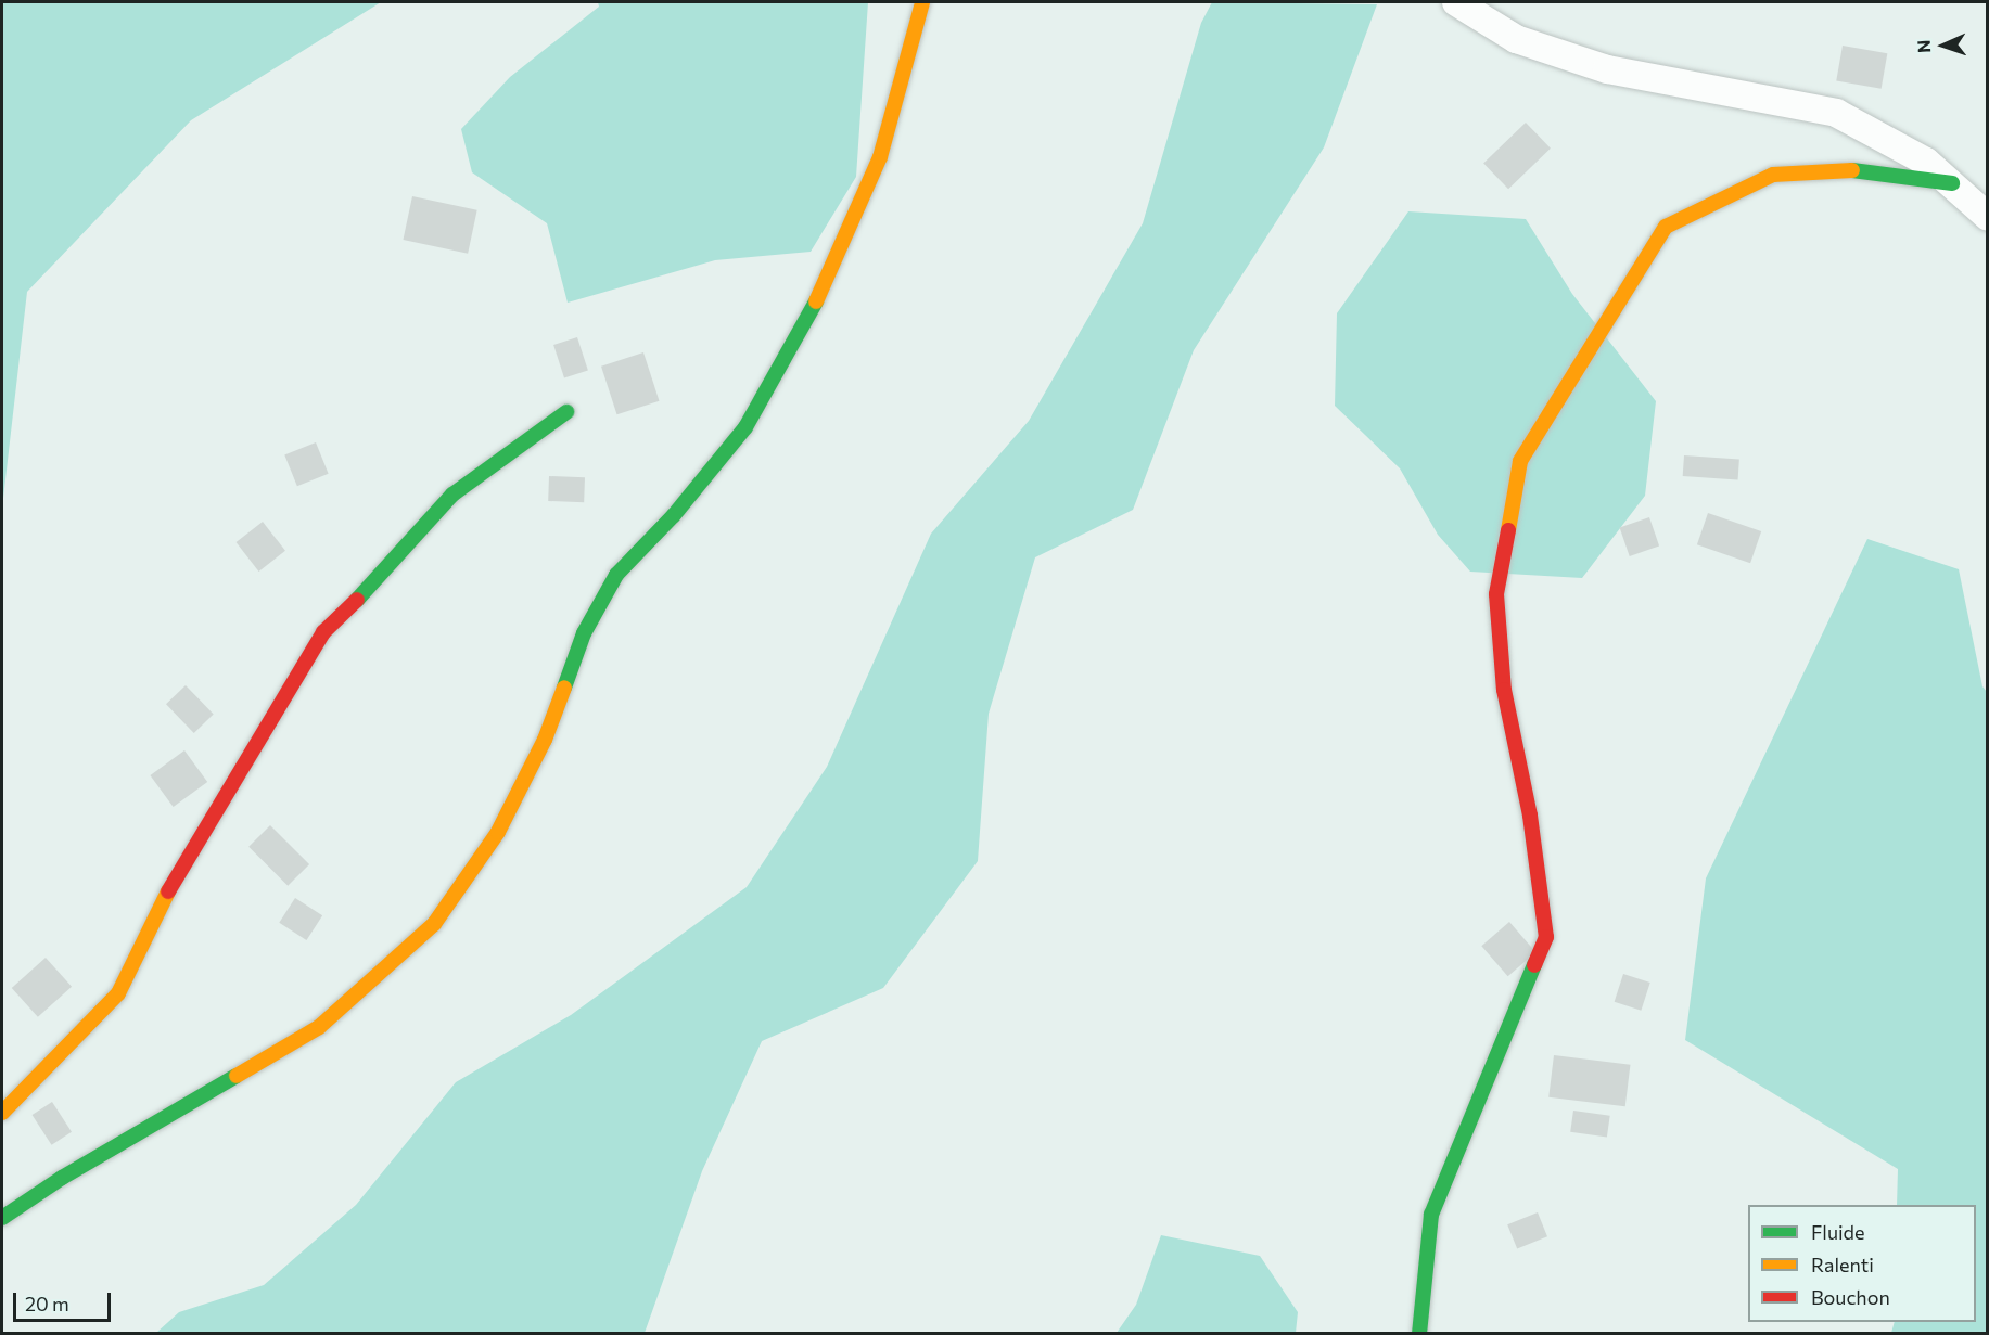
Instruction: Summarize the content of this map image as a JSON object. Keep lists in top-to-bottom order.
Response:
{
  "legend": ["Fluide", "Ralenti", "Bouchon"],
  "scale_bar": "20 m",
  "north": "left"
}
